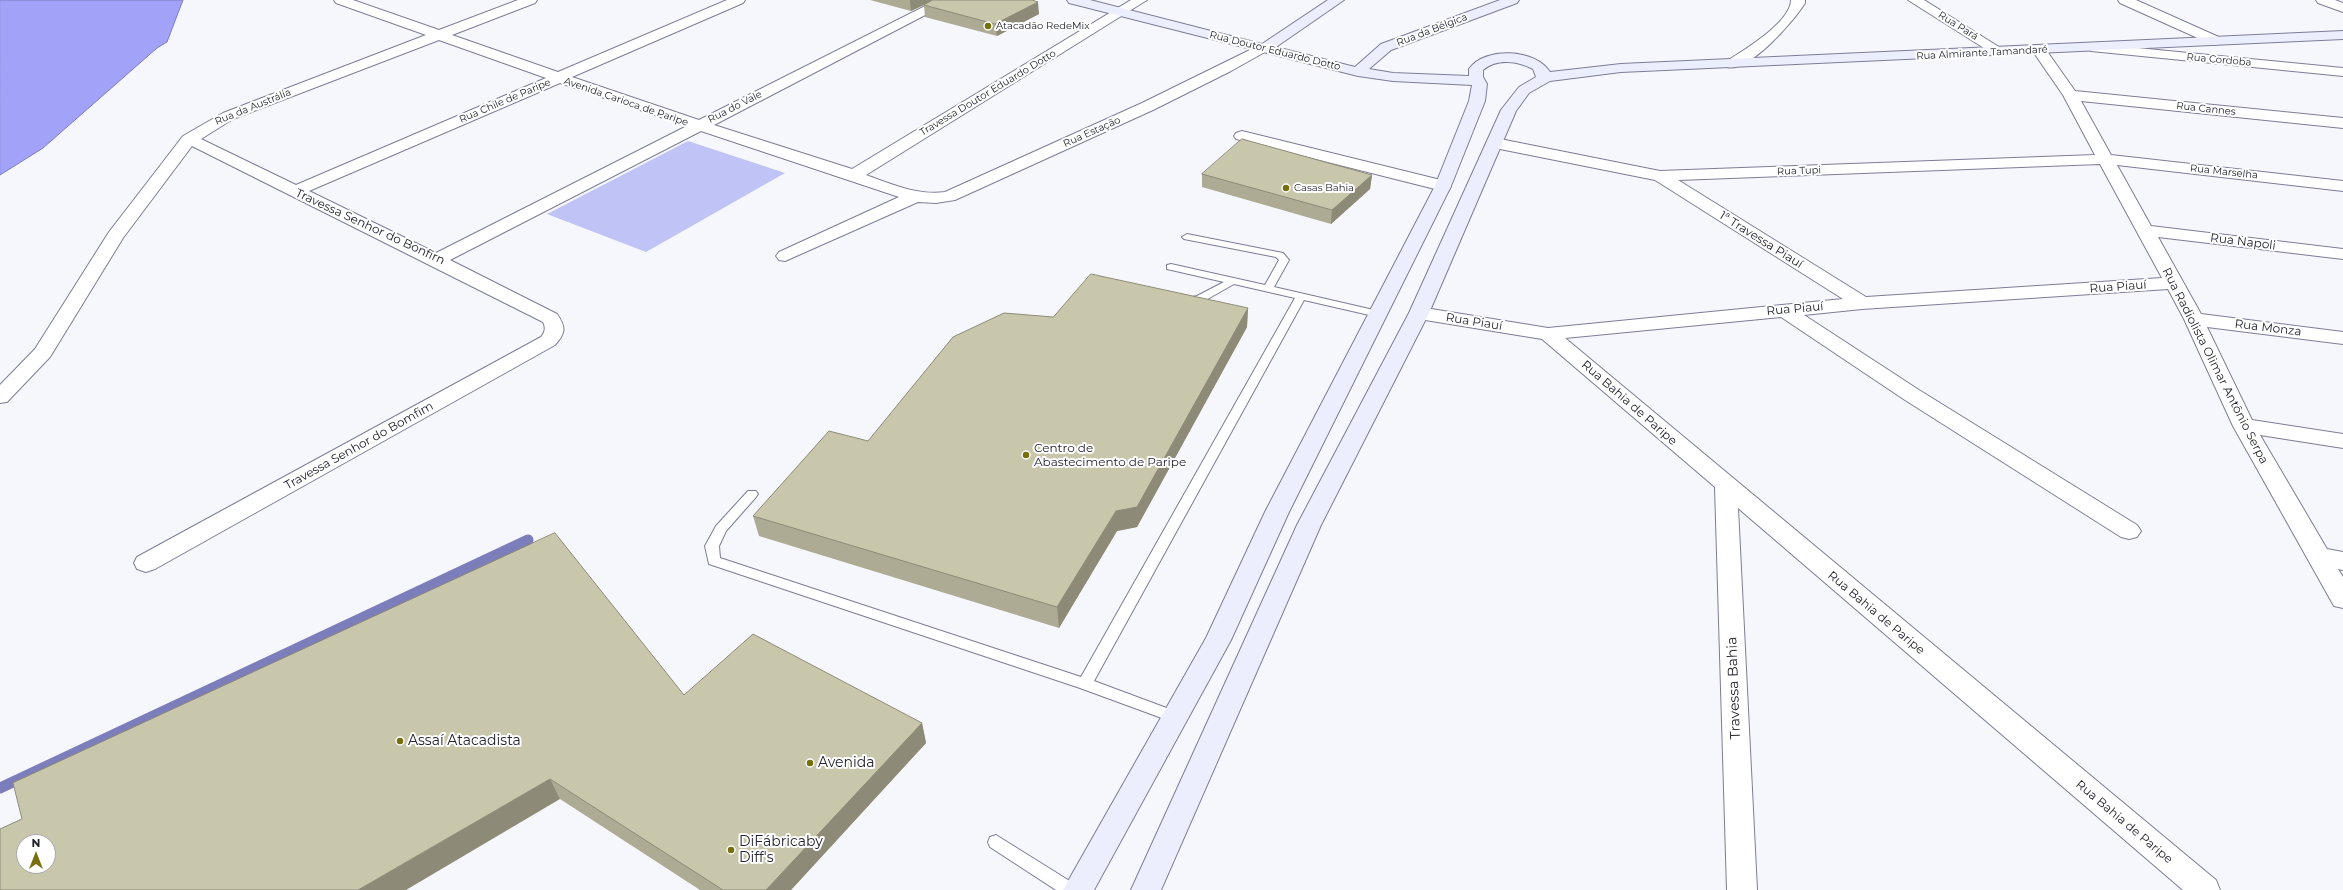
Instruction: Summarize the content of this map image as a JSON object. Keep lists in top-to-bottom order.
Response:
{
  "streets": {
    "main road": ["Rua da Bélgica", "Rua Doutor Eduardo Dotto", "Rua Almirante Tamandaré"],
    "street": [
      "Rua Pará",
      "Rua Cordoba",
      "Travessa Doutor Eduardo Dotto",
      "Rua Chile de Paripe",
      "Avenida Carioca de Paripe",
      "Rua da Austrália",
      "Rua do Vale",
      "Rua Cannes",
      "Rua Estação",
      "Rua Tupi",
      "Rua Marselha",
      "Travessa Senhor do Bonfirn",
      "1ª Travessa Piauí",
      "Rua Napoli",
      "Rua Piauí",
      "Rua Monza",
      "Rua Radiolista Olimar Antônio Serpa",
      "Rua Bahia de Paripe",
      "Travessa Senhor do Bomfim",
      "Travessa Bahia"
    ]
  },
  "crossings": [
    ["Rua Pará", "Rua Almirante Tamandaré"],
    ["Rua da Bélgica", "Rua Doutor Eduardo Dotto"],
    ["Rua Doutor Eduardo Dotto", "Travessa Doutor Eduardo Dotto"],
    ["Rua Doutor Eduardo Dotto", "Rua Estação"],
    ["Rua Almirante Tamandaré", "Rua Cordoba"],
    ["Rua Almirante Tamandaré", "Rua Radiolista Olimar Antônio Serpa"],
    ["Travessa Doutor Eduardo Dotto", "Avenida Carioca de Paripe"],
    ["Rua Chile de Paripe", "Avenida Carioca de Paripe"],
    ["Rua Chile de Paripe", "Travessa Senhor do Bonfirn"],
    ["Avenida Carioca de Paripe", "Rua da Austrália"],
    ["Avenida Carioca de Paripe", "Rua do Vale"],
    ["Avenida Carioca de Paripe", "Rua Estação"],
    ["Rua da Austrália", "Travessa Senhor do Bonfirn"],
    ["Rua do Vale", "Travessa Senhor do Bonfirn"],
    ["Rua Cannes", "Rua Radiolista Olimar Antônio Serpa"],
    ["Rua Tupi", "Rua Marselha"],
    ["Rua Tupi", "1ª Travessa Piauí"],
    ["Rua Tupi", "Rua Radiolista Olimar Antônio Serpa"],
    ["Rua Marselha", "Rua Radiolista Olimar Antônio Serpa"],
    ["Travessa Senhor do Bonfirn", "Travessa Senhor do Bomfim"],
    ["1ª Travessa Piauí", "Rua Piauí"],
    ["Rua Napoli", "Rua Radiolista Olimar Antônio Serpa"],
    ["Rua Piauí", "Rua Radiolista Olimar Antônio Serpa"],
    ["Rua Piauí", "Rua Bahia de Paripe"],
    ["Rua Monza", "Rua Radiolista Olimar Antônio Serpa"],
    ["Rua Bahia de Paripe", "Travessa Bahia"]
  ],
  "places": [
    "Atacadão RedeMix",
    "Casas Bahia",
    "Centro de Abastecimento de Paripe",
    "Assaí Atacadista",
    "Avenida",
    "DiFábricaby Diff's"
  ],
  "north": "top"
}
